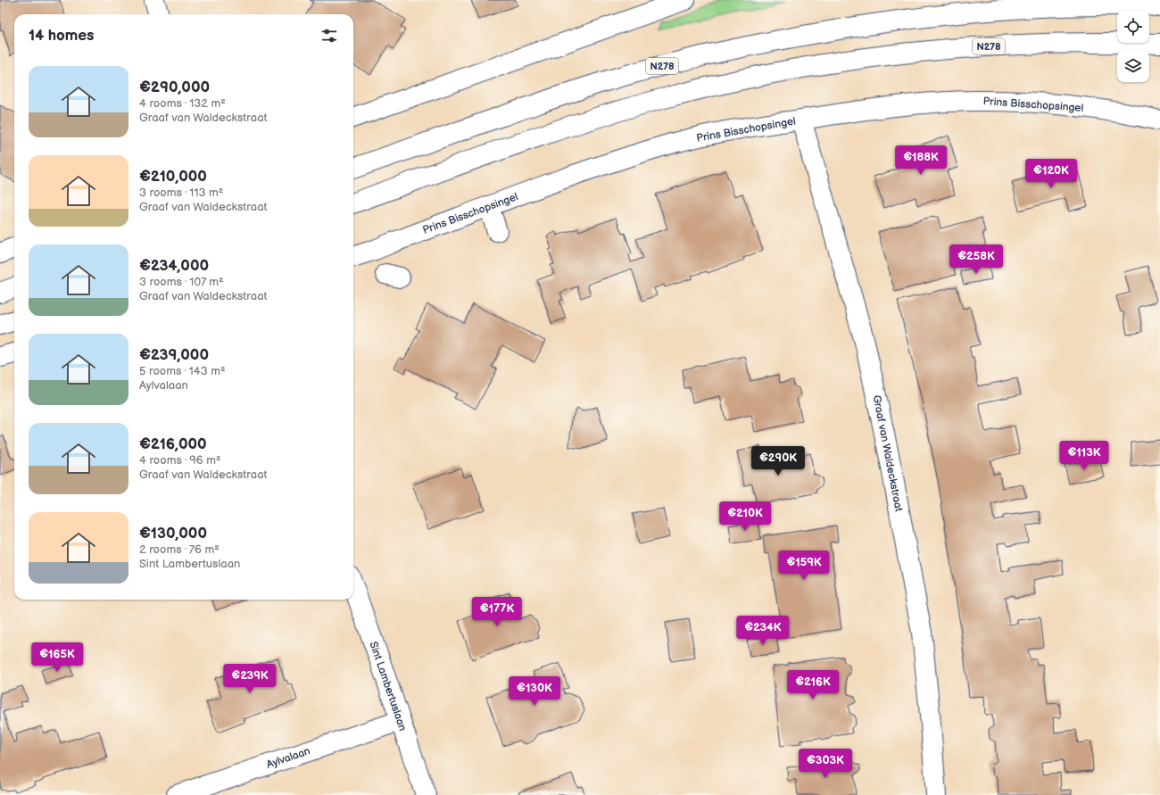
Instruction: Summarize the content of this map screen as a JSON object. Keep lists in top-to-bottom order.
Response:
{
  "streets": {
    "main road": [
      "N278",
      "Prins Bisschopsingel",
      "Graaf van Waldeckstraat",
      "Sint Lambertuslaan",
      "Aylvalaan"
    ]
  },
  "crossings": [
    ["Prins Bisschopsingel", "Graaf van Waldeckstraat"],
    ["Sint Lambertuslaan", "Aylvalaan"]
  ],
  "page": {
    "heading": "14 homes",
    "list": [
      {
        "name": "€290,000",
        "note": "4 rooms · 132 m² · Graaf van Waldeckstraat"
      },
      {
        "name": "€210,000",
        "note": "3 rooms · 113 m² · Graaf van Waldeckstraat"
      },
      {
        "name": "€234,000",
        "note": "3 rooms · 107 m² · Graaf van Waldeckstraat"
      },
      {
        "name": "€239,000",
        "note": "5 rooms · 143 m² · Aylvalaan"
      },
      {
        "name": "€216,000",
        "note": "4 rooms · 96 m² · Graaf van Waldeckstraat"
      },
      {
        "name": "€130,000",
        "note": "2 rooms · 76 m² · Sint Lambertuslaan"
      }
    ],
    "price": [
      "€188K",
      "€120K",
      "€258K",
      "€113K",
      "€290K",
      "€210K",
      "€159K",
      "€177K",
      "€234K",
      "€165K",
      "€239K",
      "€216K",
      "€130K",
      "€303K"
    ]
  }
}
